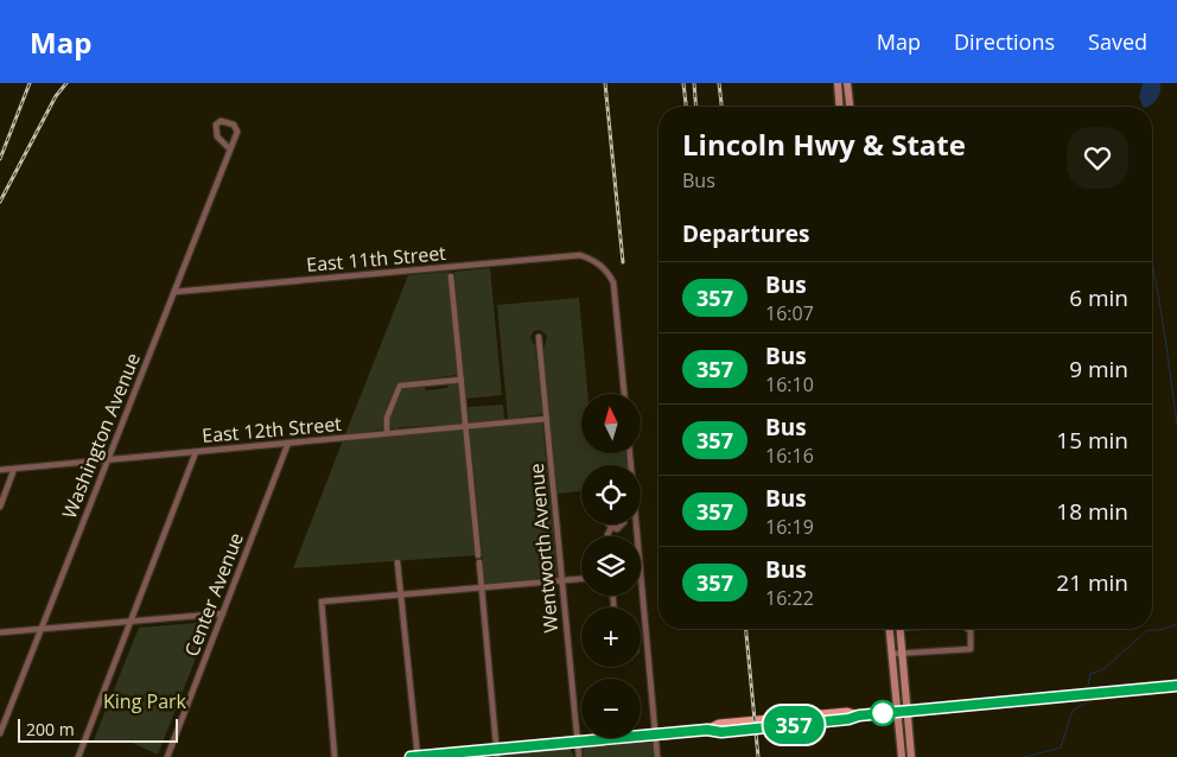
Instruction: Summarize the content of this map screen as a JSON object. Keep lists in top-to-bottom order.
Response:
{
  "streets": {
    "street": [
      "East 11th Street",
      "East 12th Street",
      "Washington Avenue",
      "Wentworth Avenue",
      "Center Avenue"
    ]
  },
  "crossings": [
    ["East 11th Street", "Washington Avenue"],
    ["East 12th Street", "Washington Avenue"],
    ["East 12th Street", "Wentworth Avenue"],
    ["East 12th Street", "Center Avenue"]
  ],
  "parks": ["King Park"],
  "lines": ["bus line 357"],
  "scale_bar": "200 m",
  "north": "top",
  "page": {
    "header": "Map",
    "nav": ["Map", "Directions", "Saved"],
    "on_map": "357",
    "heading": [
      ["Lincoln Hwy & State", "Bus"],
      "Departures"
    ],
    "list": [
      {
        "mark": "357",
        "name": "Bus",
        "note": "16:07",
        "value": "6 min"
      },
      {
        "mark": "357",
        "name": "Bus",
        "note": "16:10",
        "value": "9 min"
      },
      {
        "mark": "357",
        "name": "Bus",
        "note": "16:16",
        "value": "15 min"
      },
      {
        "mark": "357",
        "name": "Bus",
        "note": "16:19",
        "value": "18 min"
      },
      {
        "mark": "357",
        "name": "Bus",
        "note": "16:22",
        "value": "21 min"
      }
    ],
    "map_buttons": ["+", "−"],
    "scale": "200 m"
  }
}
